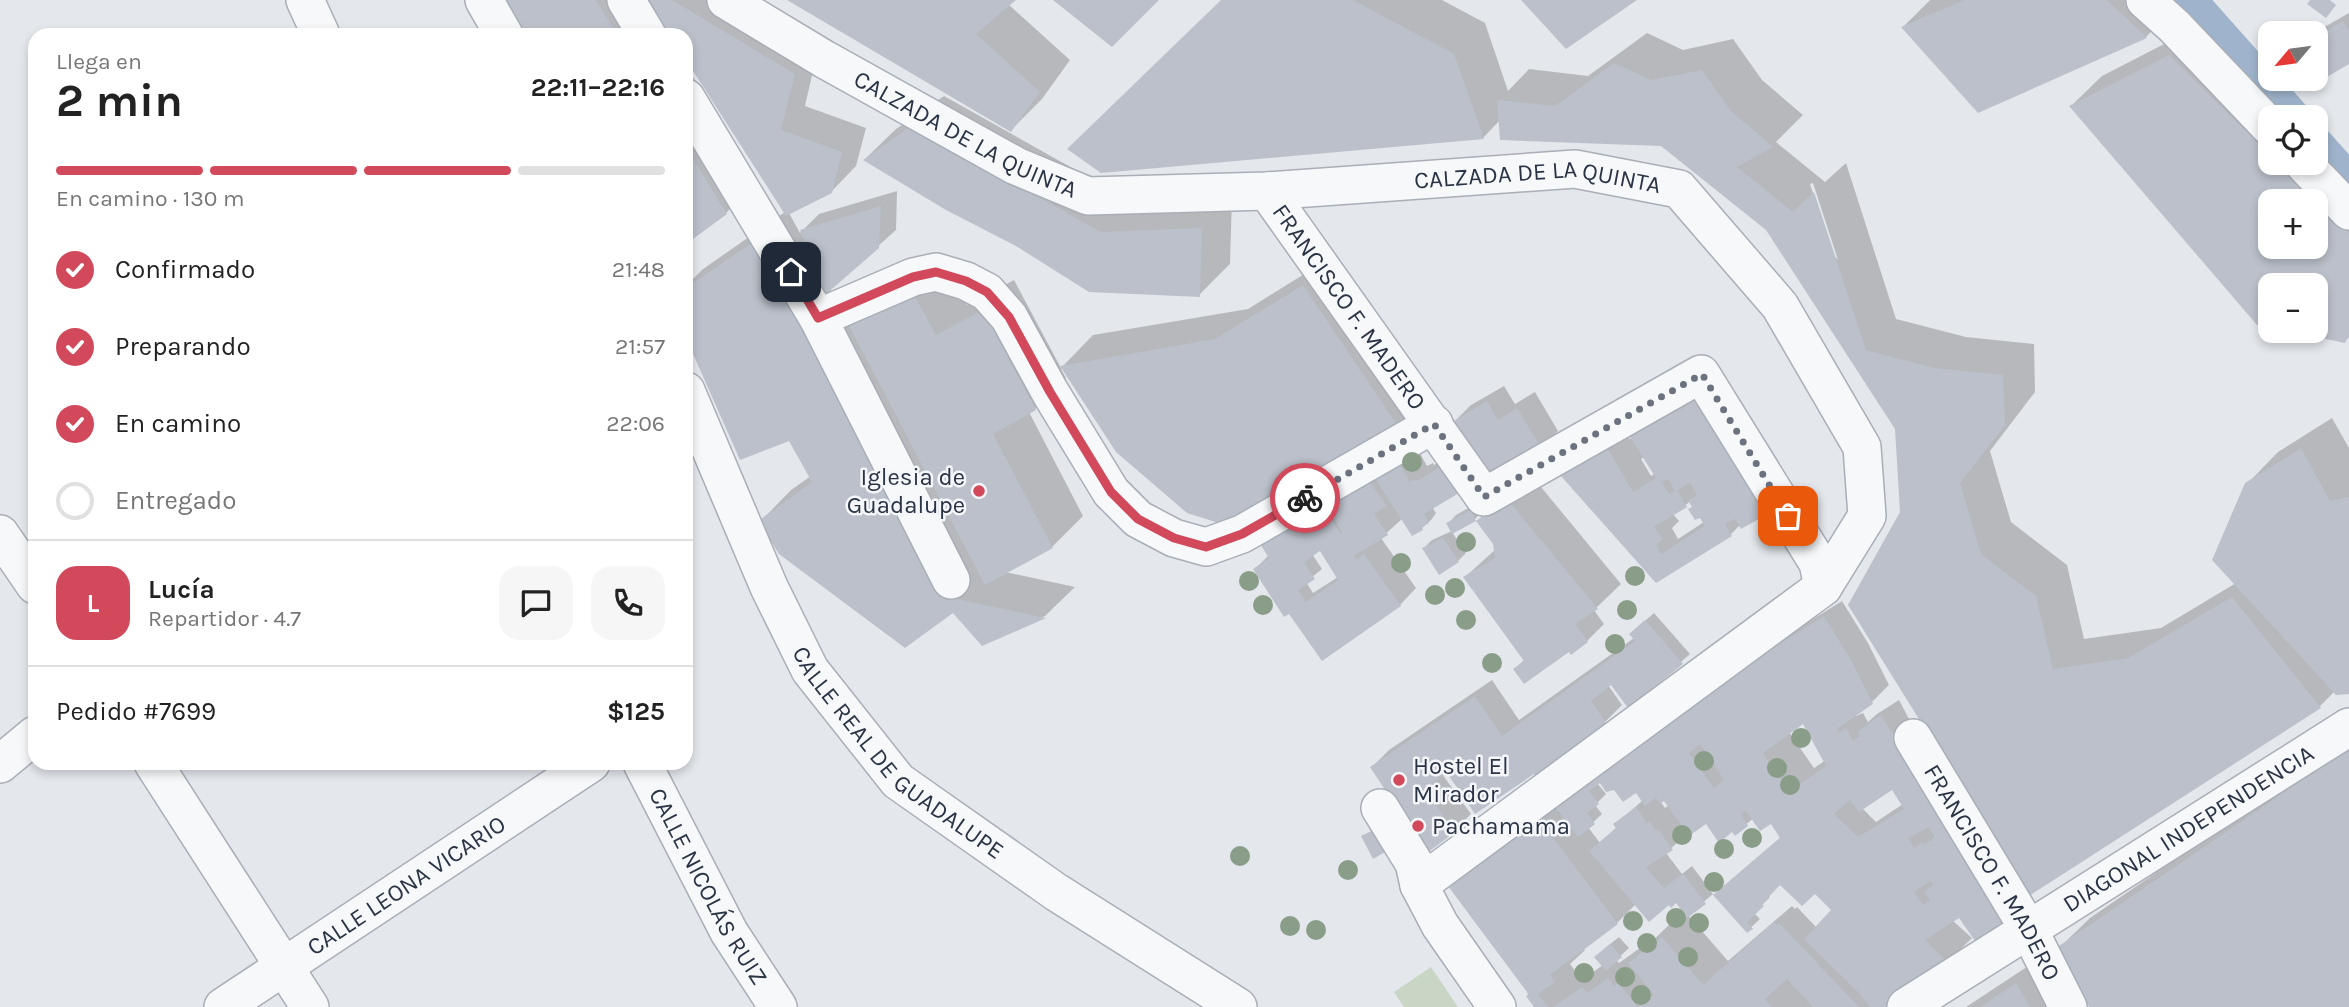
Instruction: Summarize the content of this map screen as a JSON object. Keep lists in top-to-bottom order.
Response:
{
  "streets": {
    "street": [
      "CALZADA DE LA QUINTA",
      "FRANCISCO F. MADERO",
      "CALLE REAL DE GUADALUPE",
      "DIAGONAL INDEPENDENCIA",
      "CALLE LEONA VICARIO",
      "CALLE NICOLÁS RUIZ"
    ]
  },
  "crossings": [
    ["CALZADA DE LA QUINTA", "FRANCISCO F. MADERO"],
    ["FRANCISCO F. MADERO", "DIAGONAL INDEPENDENCIA"]
  ],
  "places": ["Iglesia de Guadalupe", "Hostel El Mirador", "Pachamama"],
  "north": "bottom left",
  "page": {
    "map_buttons": ["+", "−"],
    "heading": ["2 min", "Llega en", "22:11–22:16"],
    "panel": [
      "Lucía",
      "Repartidor · 4.7",
      "Pedido #7699",
      "$125"
    ],
    "bar": "En camino · 130 m",
    "list": [
      ["Confirmado", "21:48"],
      ["Preparando", "21:57"],
      ["En camino", "22:06"],
      "Entregado"
    ],
    "round": "L"
  }
}
